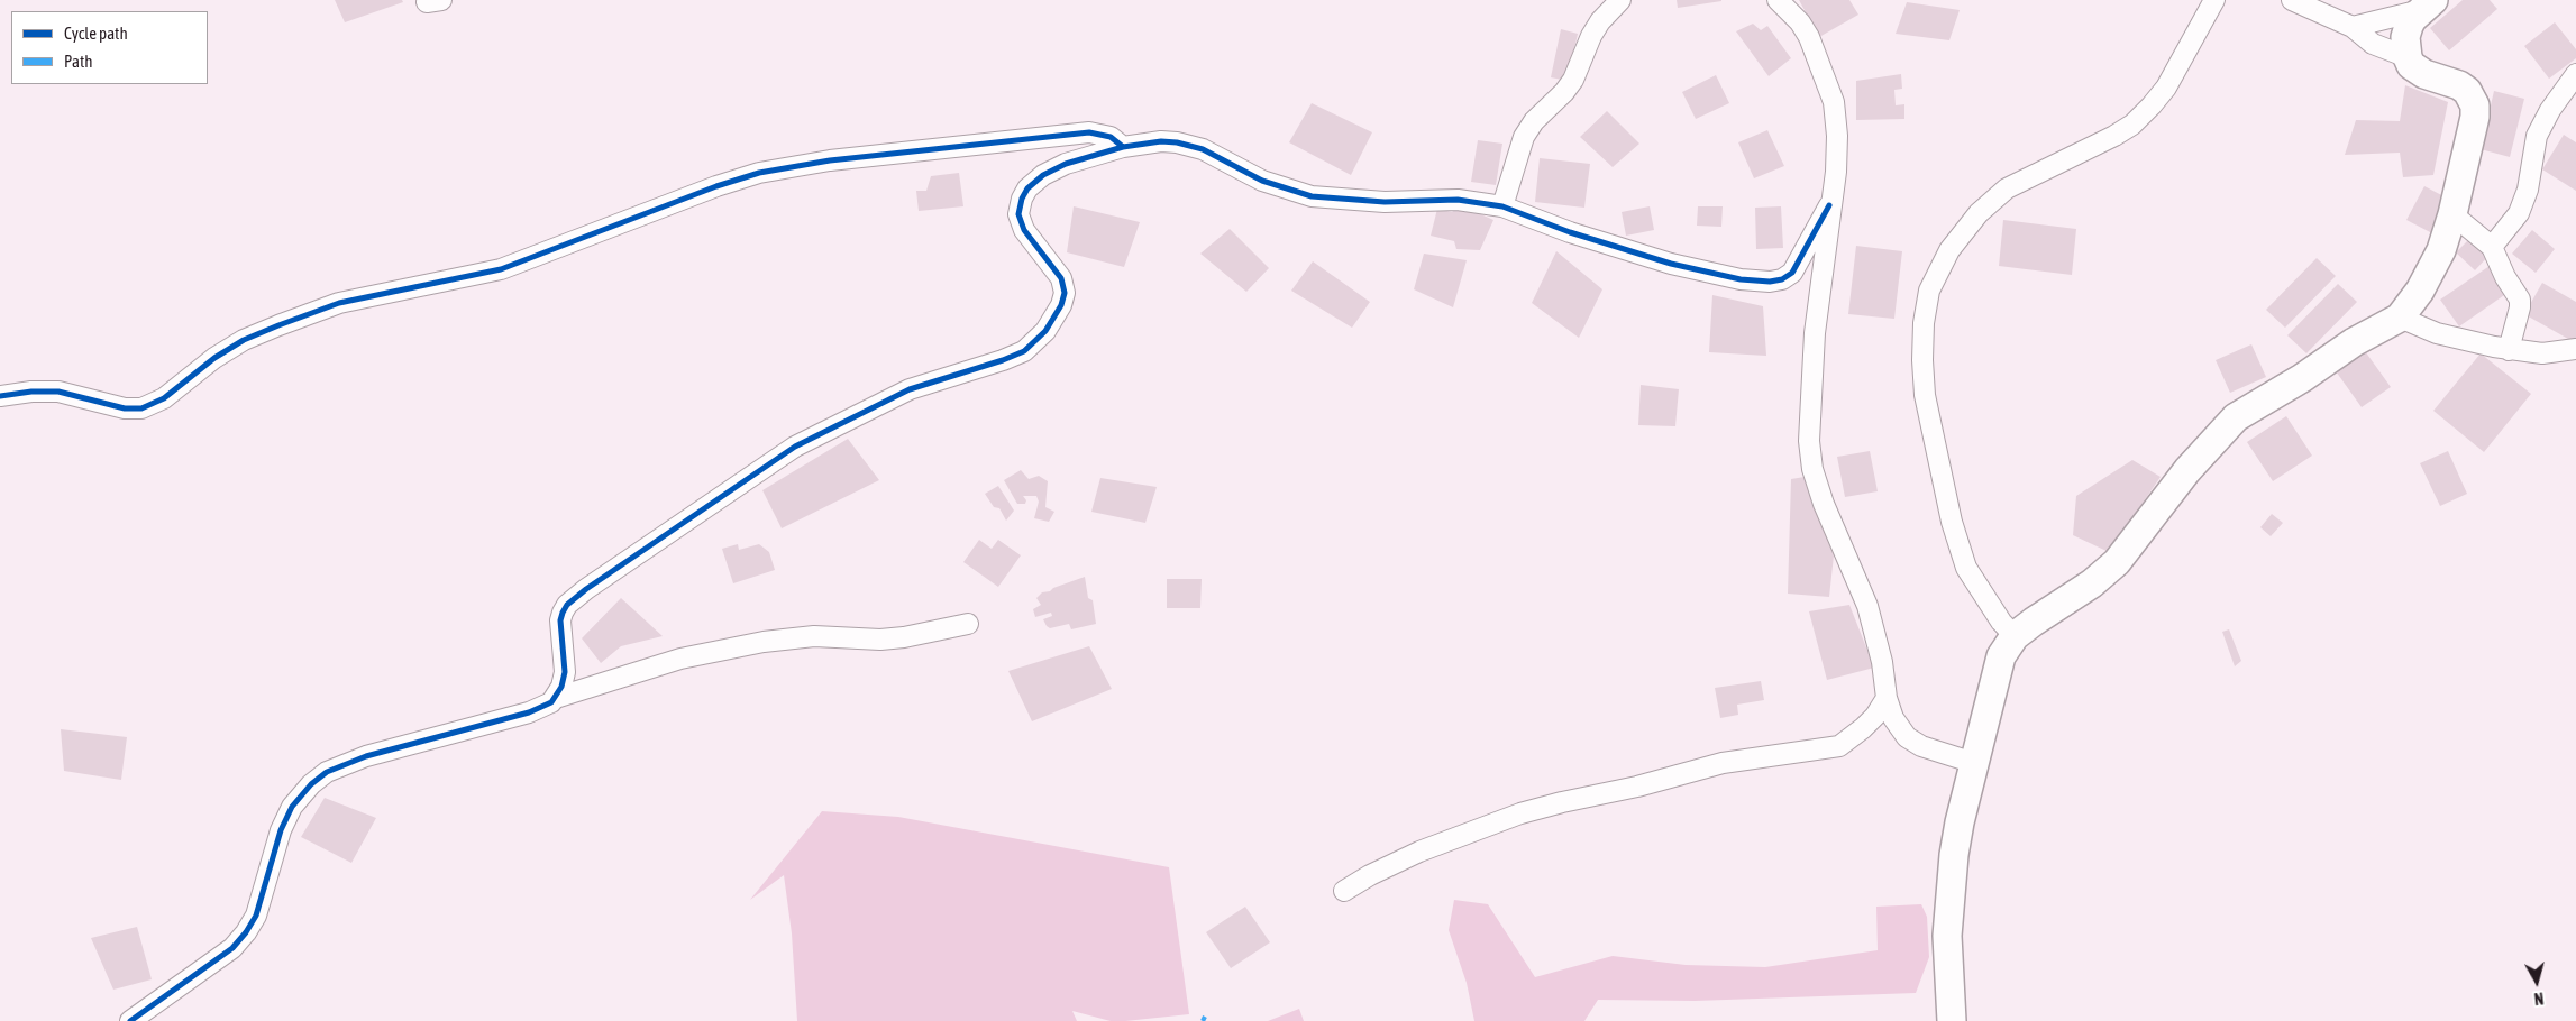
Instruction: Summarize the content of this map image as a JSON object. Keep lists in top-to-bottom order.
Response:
{
  "legend": ["Cycle path", "Path"],
  "north": "bottom"
}
